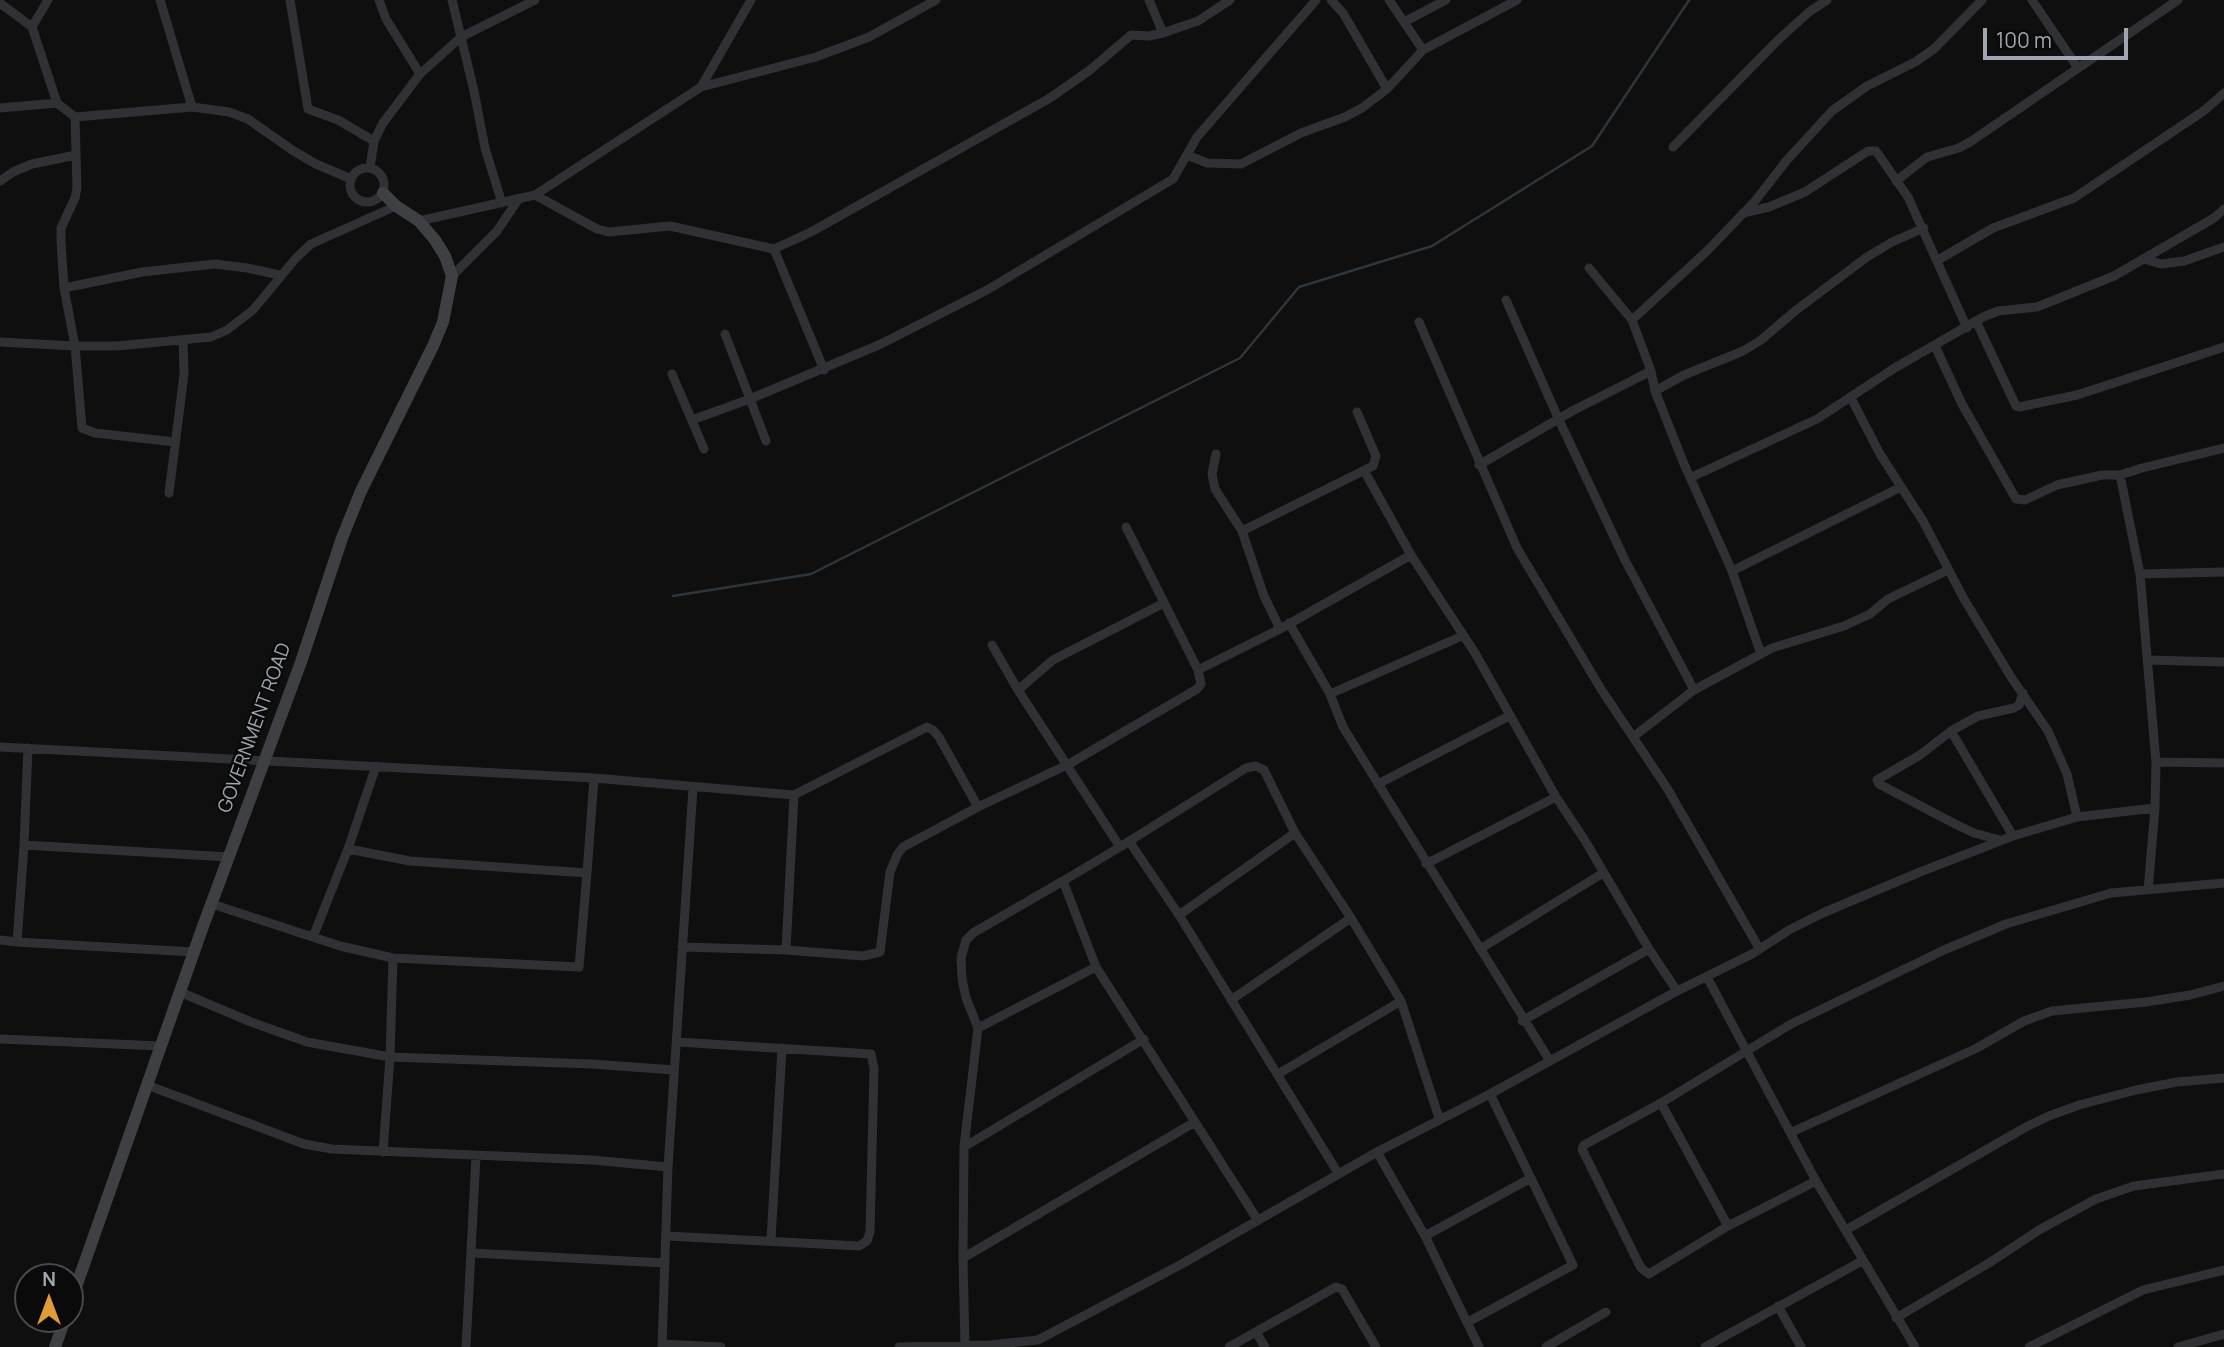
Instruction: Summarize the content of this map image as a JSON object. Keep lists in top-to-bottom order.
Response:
{
  "streets": {
    "street": ["GOVERNMENT ROAD"]
  },
  "scale_bar": "100 m",
  "north": "top"
}
